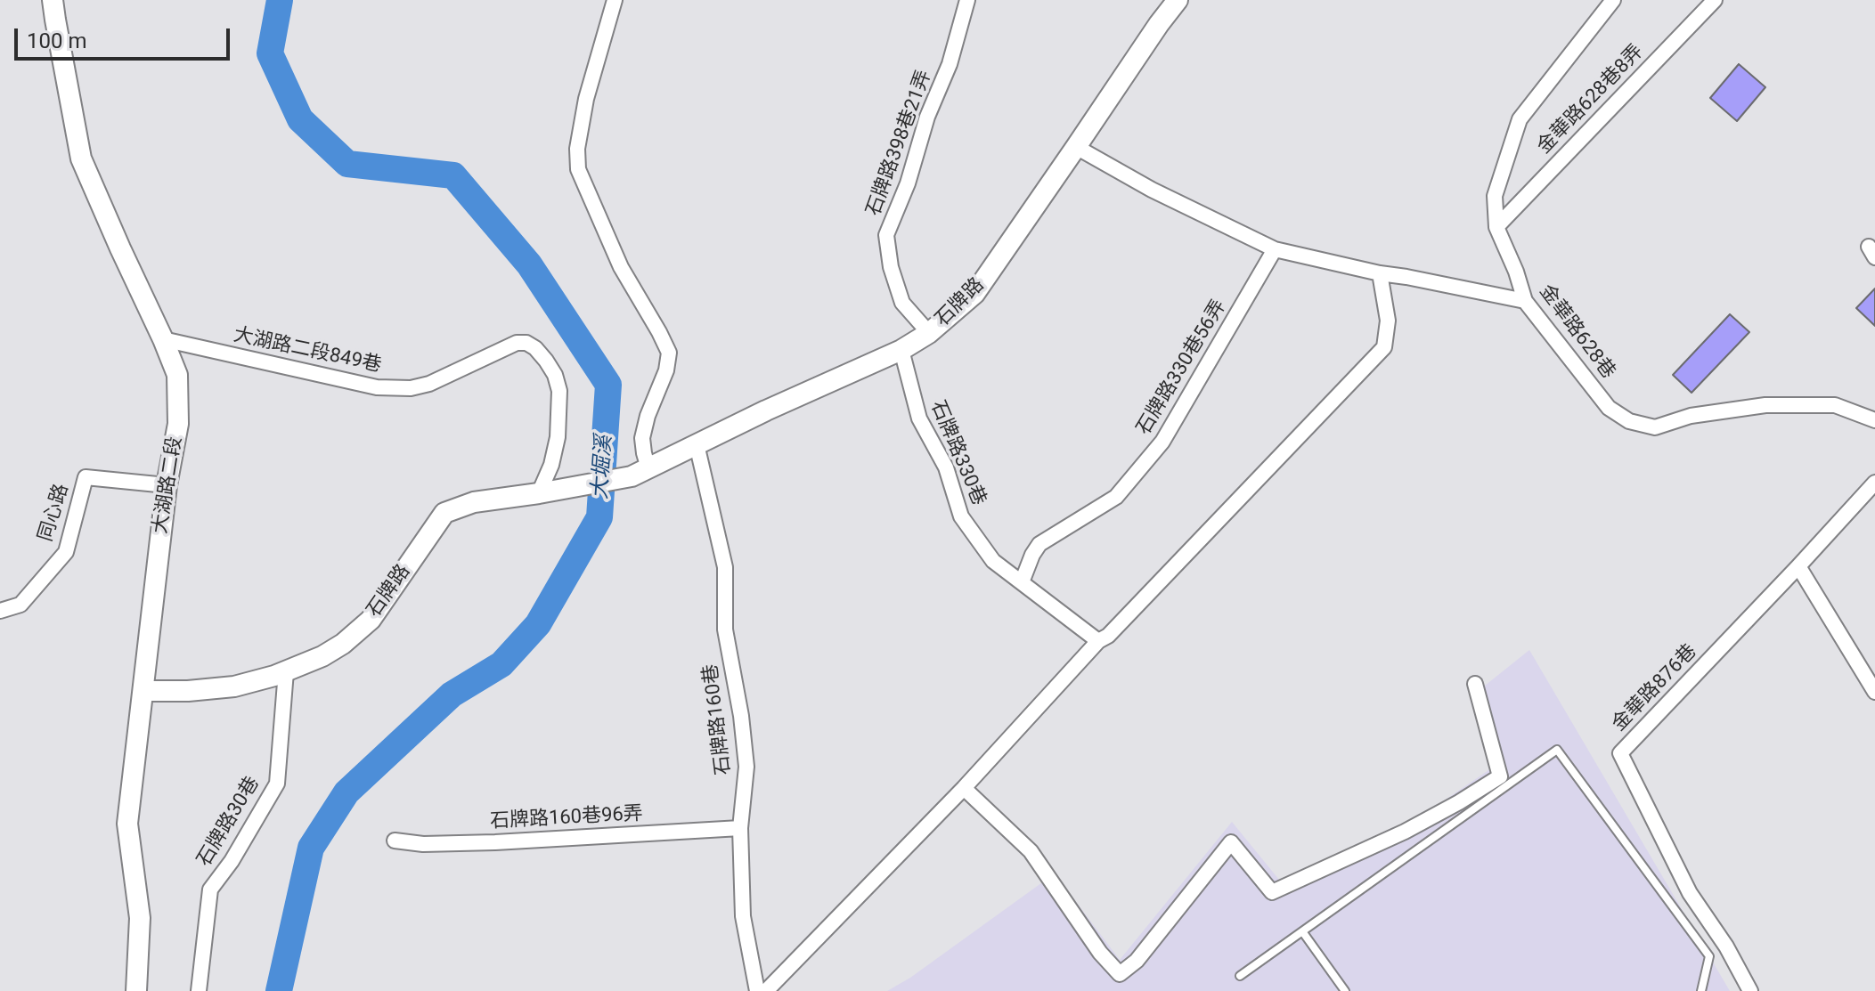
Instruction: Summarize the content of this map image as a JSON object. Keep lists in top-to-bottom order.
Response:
{
  "streets": {
    "street": [
      "金華路628巷8弄",
      "石牌路398巷21弄",
      "石牌路",
      "金華路628巷",
      "大湖路二段849巷",
      "石牌路330巷56弄",
      "石牌路330巷",
      "大湖路二段",
      "同心路",
      "金華路876巷",
      "石牌路160巷",
      "石牌路160巷96弄",
      "石牌路30巷"
    ]
  },
  "crossings": [
    ["金華路628巷8弄", "金華路628巷"],
    ["石牌路398巷21弄", "石牌路"],
    ["石牌路", "大湖路二段849巷"],
    ["石牌路", "石牌路330巷"],
    ["石牌路", "大湖路二段"],
    ["石牌路", "石牌路160巷"],
    ["石牌路", "石牌路30巷"],
    ["大湖路二段849巷", "大湖路二段"],
    ["石牌路330巷56弄", "石牌路330巷"],
    ["大湖路二段", "同心路"],
    ["石牌路160巷", "石牌路160巷96弄"]
  ],
  "water": ["大堀溪"],
  "scale_bar": "100 m"
}
